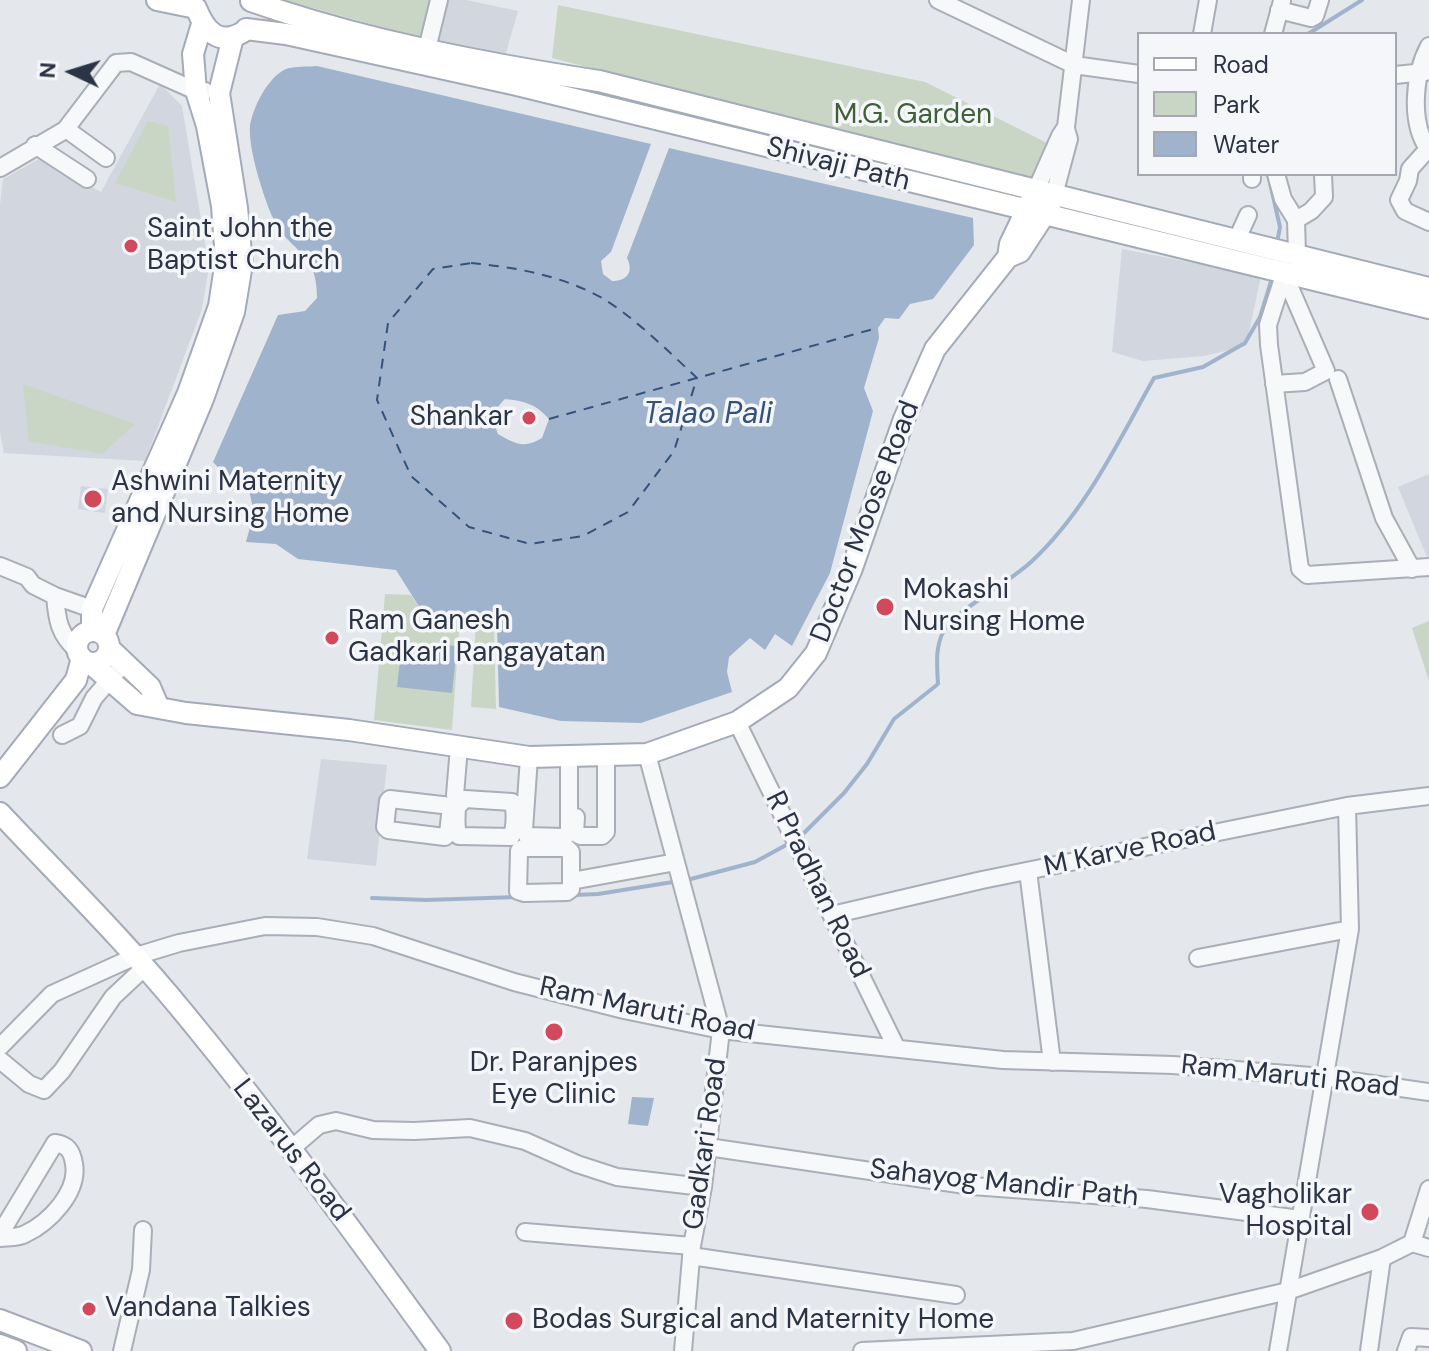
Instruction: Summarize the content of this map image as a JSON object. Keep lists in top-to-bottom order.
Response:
{
  "streets": {
    "main road": ["Shivaji Path", "Doctor Moose Road", "Lazarus Road"],
    "street": [
      "M Karve Road",
      "R Pradhan Road",
      "Ram Maruti Road",
      "Gadkari Road",
      "Sahayog Mandir Path"
    ]
  },
  "crossings": [
    ["Shivaji Path", "Doctor Moose Road"],
    ["Doctor Moose Road", "R Pradhan Road"],
    ["Doctor Moose Road", "Gadkari Road"],
    ["M Karve Road", "R Pradhan Road"],
    ["R Pradhan Road", "Ram Maruti Road"],
    ["Ram Maruti Road", "Gadkari Road"],
    ["Ram Maruti Road", "Lazarus Road"],
    ["Gadkari Road", "Sahayog Mandir Path"]
  ],
  "water": ["Talao Pali"],
  "parks": ["M.G. Garden"],
  "places": [
    "Saint John the Baptist Church",
    "Shankar",
    "Ashwini Maternity and Nursing Home",
    "Mokashi Nursing Home",
    "Ram Ganesh Gadkari Rangayatan",
    "Dr. Paranjpes Eye Clinic",
    "Vagholikar Hospital",
    "Vandana Talkies",
    "Bodas Surgical and Maternity Home"
  ],
  "legend": ["Road", "Park", "Water"],
  "north": "left"
}
